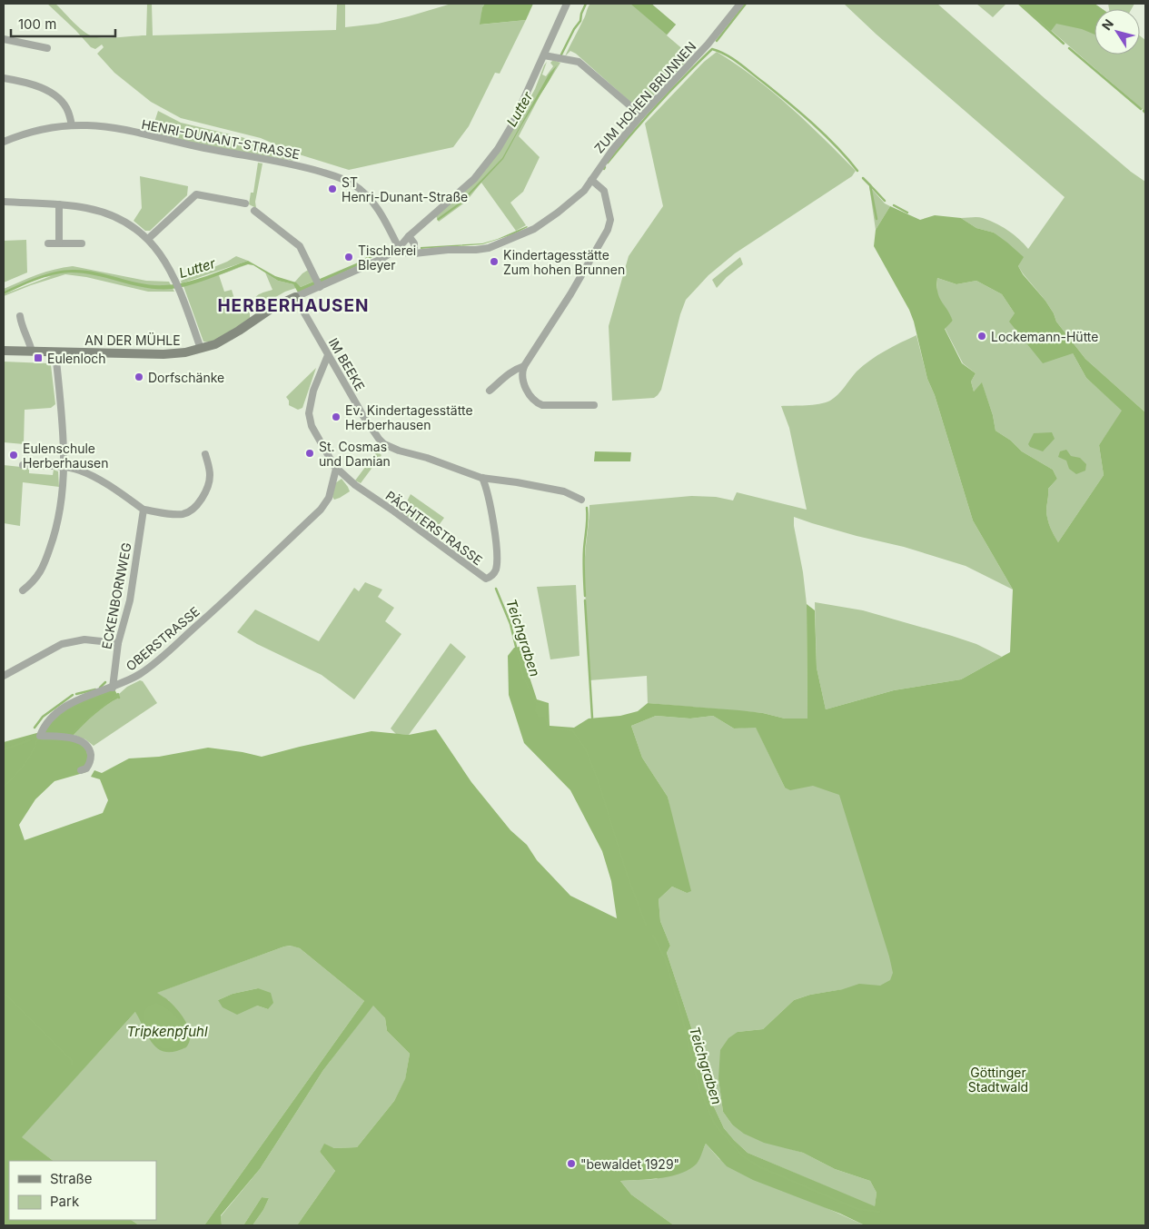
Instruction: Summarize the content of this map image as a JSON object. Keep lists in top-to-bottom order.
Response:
{
  "streets": {
    "street": [
      "ZUM HOHEN BRUNNEN",
      "HENRI-DUNANT-STRASSE",
      "AN DER MÜHLE",
      "IM BEEKE",
      "PÄCHTERSTRASSE",
      "ECKENBORNWEG",
      "OBERSTRASSE"
    ]
  },
  "crossings": [
    ["ZUM HOHEN BRUNNEN", "HENRI-DUNANT-STRASSE"],
    ["ZUM HOHEN BRUNNEN", "AN DER MÜHLE"],
    ["HENRI-DUNANT-STRASSE", "AN DER MÜHLE"],
    ["AN DER MÜHLE", "IM BEEKE"],
    ["IM BEEKE", "PÄCHTERSTRASSE"],
    ["PÄCHTERSTRASSE", "OBERSTRASSE"],
    ["ECKENBORNWEG", "OBERSTRASSE"]
  ],
  "districts": ["HERBERHAUSEN"],
  "water": ["Lutter", "Teichgraben", "Tripkenpfuhl"],
  "parks": ["Göttinger Stadtwald"],
  "places": {
    "other": [
      "ST Henri-Dunant-Straße",
      "Tischlerei Bleyer",
      "Kindertagesstätte Zum hohen Brunnen",
      "Lockemann-Hütte",
      "Dorfschänke",
      "Ev. Kindertagesstätte Herberhausen",
      "St. Cosmas und Damian",
      "Eulenschule Herberhausen",
      "\"bewaldet 1929\""
    ],
    "transit": ["Eulenloch"]
  },
  "legend": ["Straße", "Park"],
  "scale_bar": "100 m",
  "north": "top left"
}
